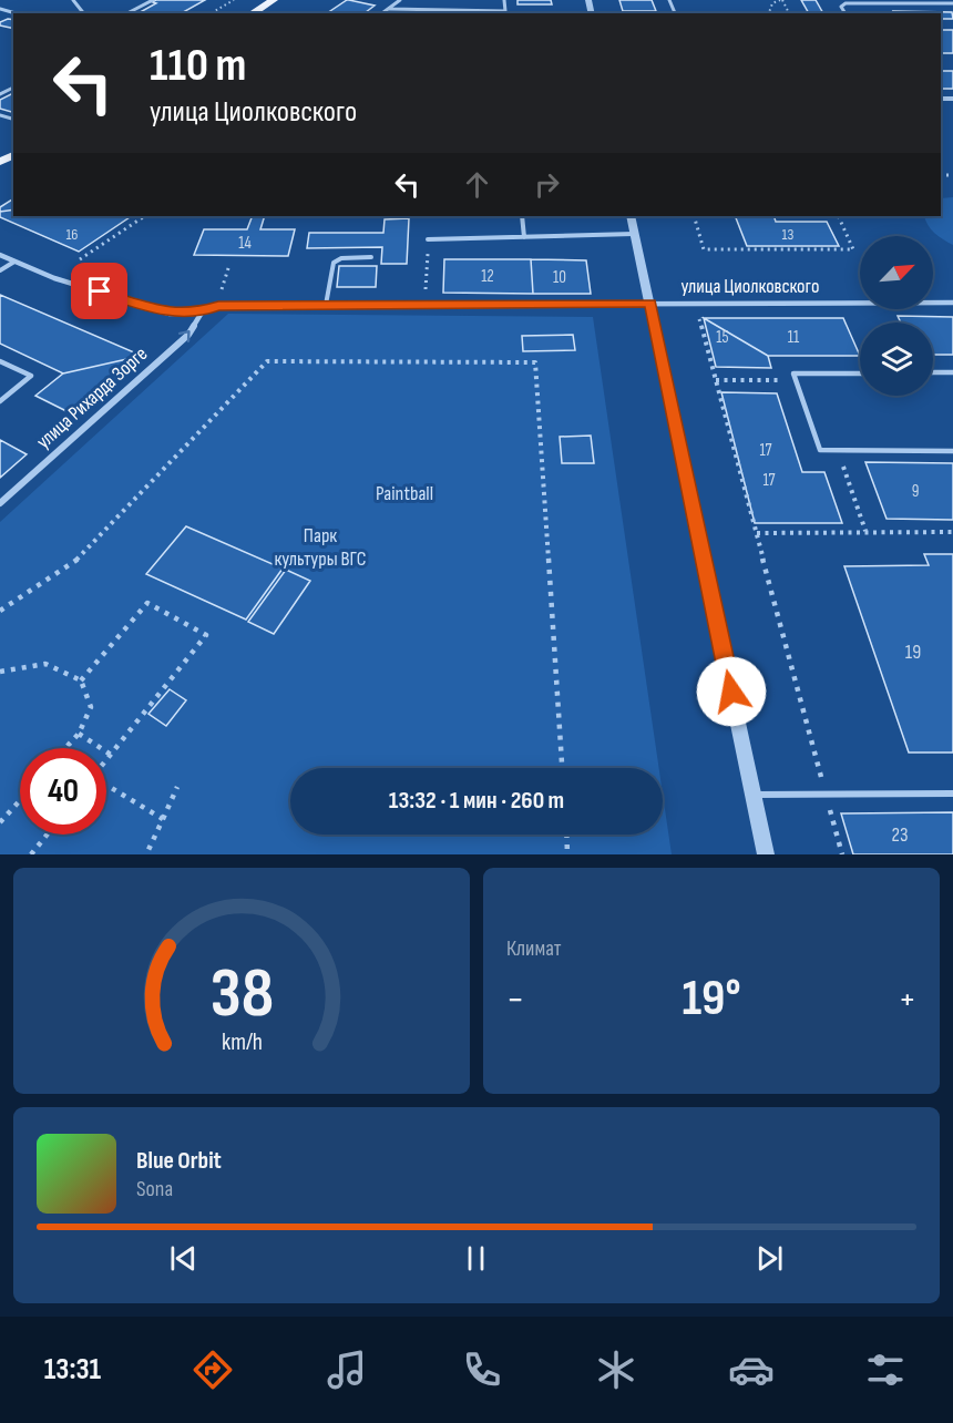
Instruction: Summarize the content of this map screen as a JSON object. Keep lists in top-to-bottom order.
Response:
{
  "streets": {
    "street": ["улица Циолковского", "улица Рихарда Зорге"]
  },
  "crossings": [
    ["улица Циолковского", "улица Рихарда Зорге"]
  ],
  "one_way": ["улица Рихарда Зорге"],
  "parks": ["Paintball", "Парк культуры ВГС"],
  "house_numbers": [
    "16",
    "13",
    "14",
    "12",
    "10",
    "15",
    "11",
    "17",
    "17",
    "9",
    "19",
    "23"
  ],
  "north": "top right",
  "page": {
    "turn": ["110 m", "улица Циолковского"],
    "limit": "40",
    "trip": "13:32 · 1 мин · 260 m",
    "tile": "Климат",
    "heat": ["−", "19°", "+"],
    "song": ["Blue Orbit", "Sona"],
    "tabs": "13:31",
    "gauge": ["38", "km/h"]
  }
}
